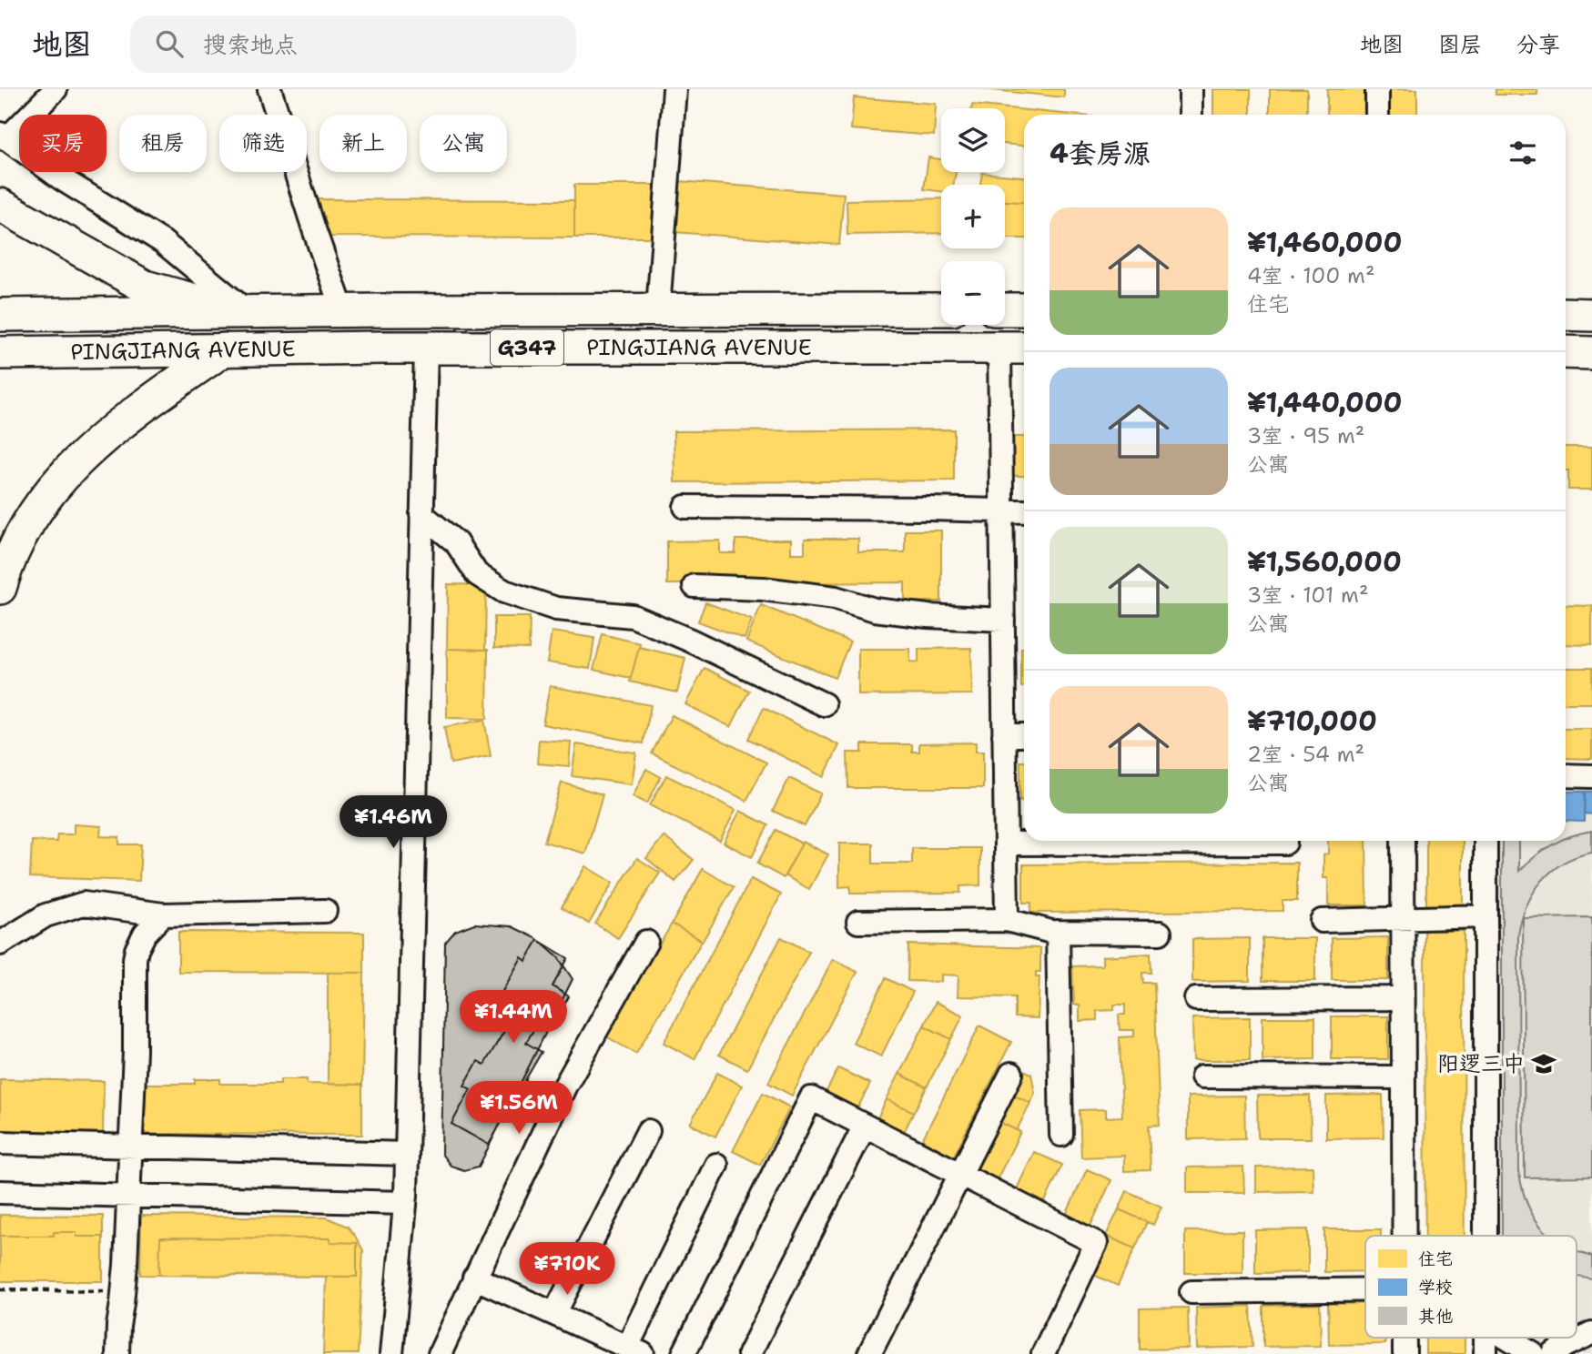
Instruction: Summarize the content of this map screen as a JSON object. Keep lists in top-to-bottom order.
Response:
{
  "streets": {
    "highway": ["G347", "PINGJIANG AVENUE"]
  },
  "places": {
    "school or university": ["阳逻三中"]
  },
  "legend": ["住宅", "学校", "其他"],
  "page": {
    "header": "地图",
    "search": "搜索地点",
    "nav": ["地图", "图层", "分享"],
    "map_buttons": ["+", "−"],
    "chip": [
      "买房",
      "租房",
      "筛选",
      "新上",
      "公寓"
    ],
    "heading": "4套房源",
    "list": [
      {
        "name": "¥1,460,000",
        "note": "4室 · 100 m² · 住宅"
      },
      {
        "name": "¥1,440,000",
        "note": "3室 · 95 m² · 公寓"
      },
      {
        "name": "¥1,560,000",
        "note": "3室 · 101 m² · 公寓"
      },
      {
        "name": "¥710,000",
        "note": "2室 · 54 m² · 公寓"
      }
    ],
    "price": [
      "¥1.46M",
      "¥1.44M",
      "¥1.56M",
      "¥710K"
    ]
  }
}
